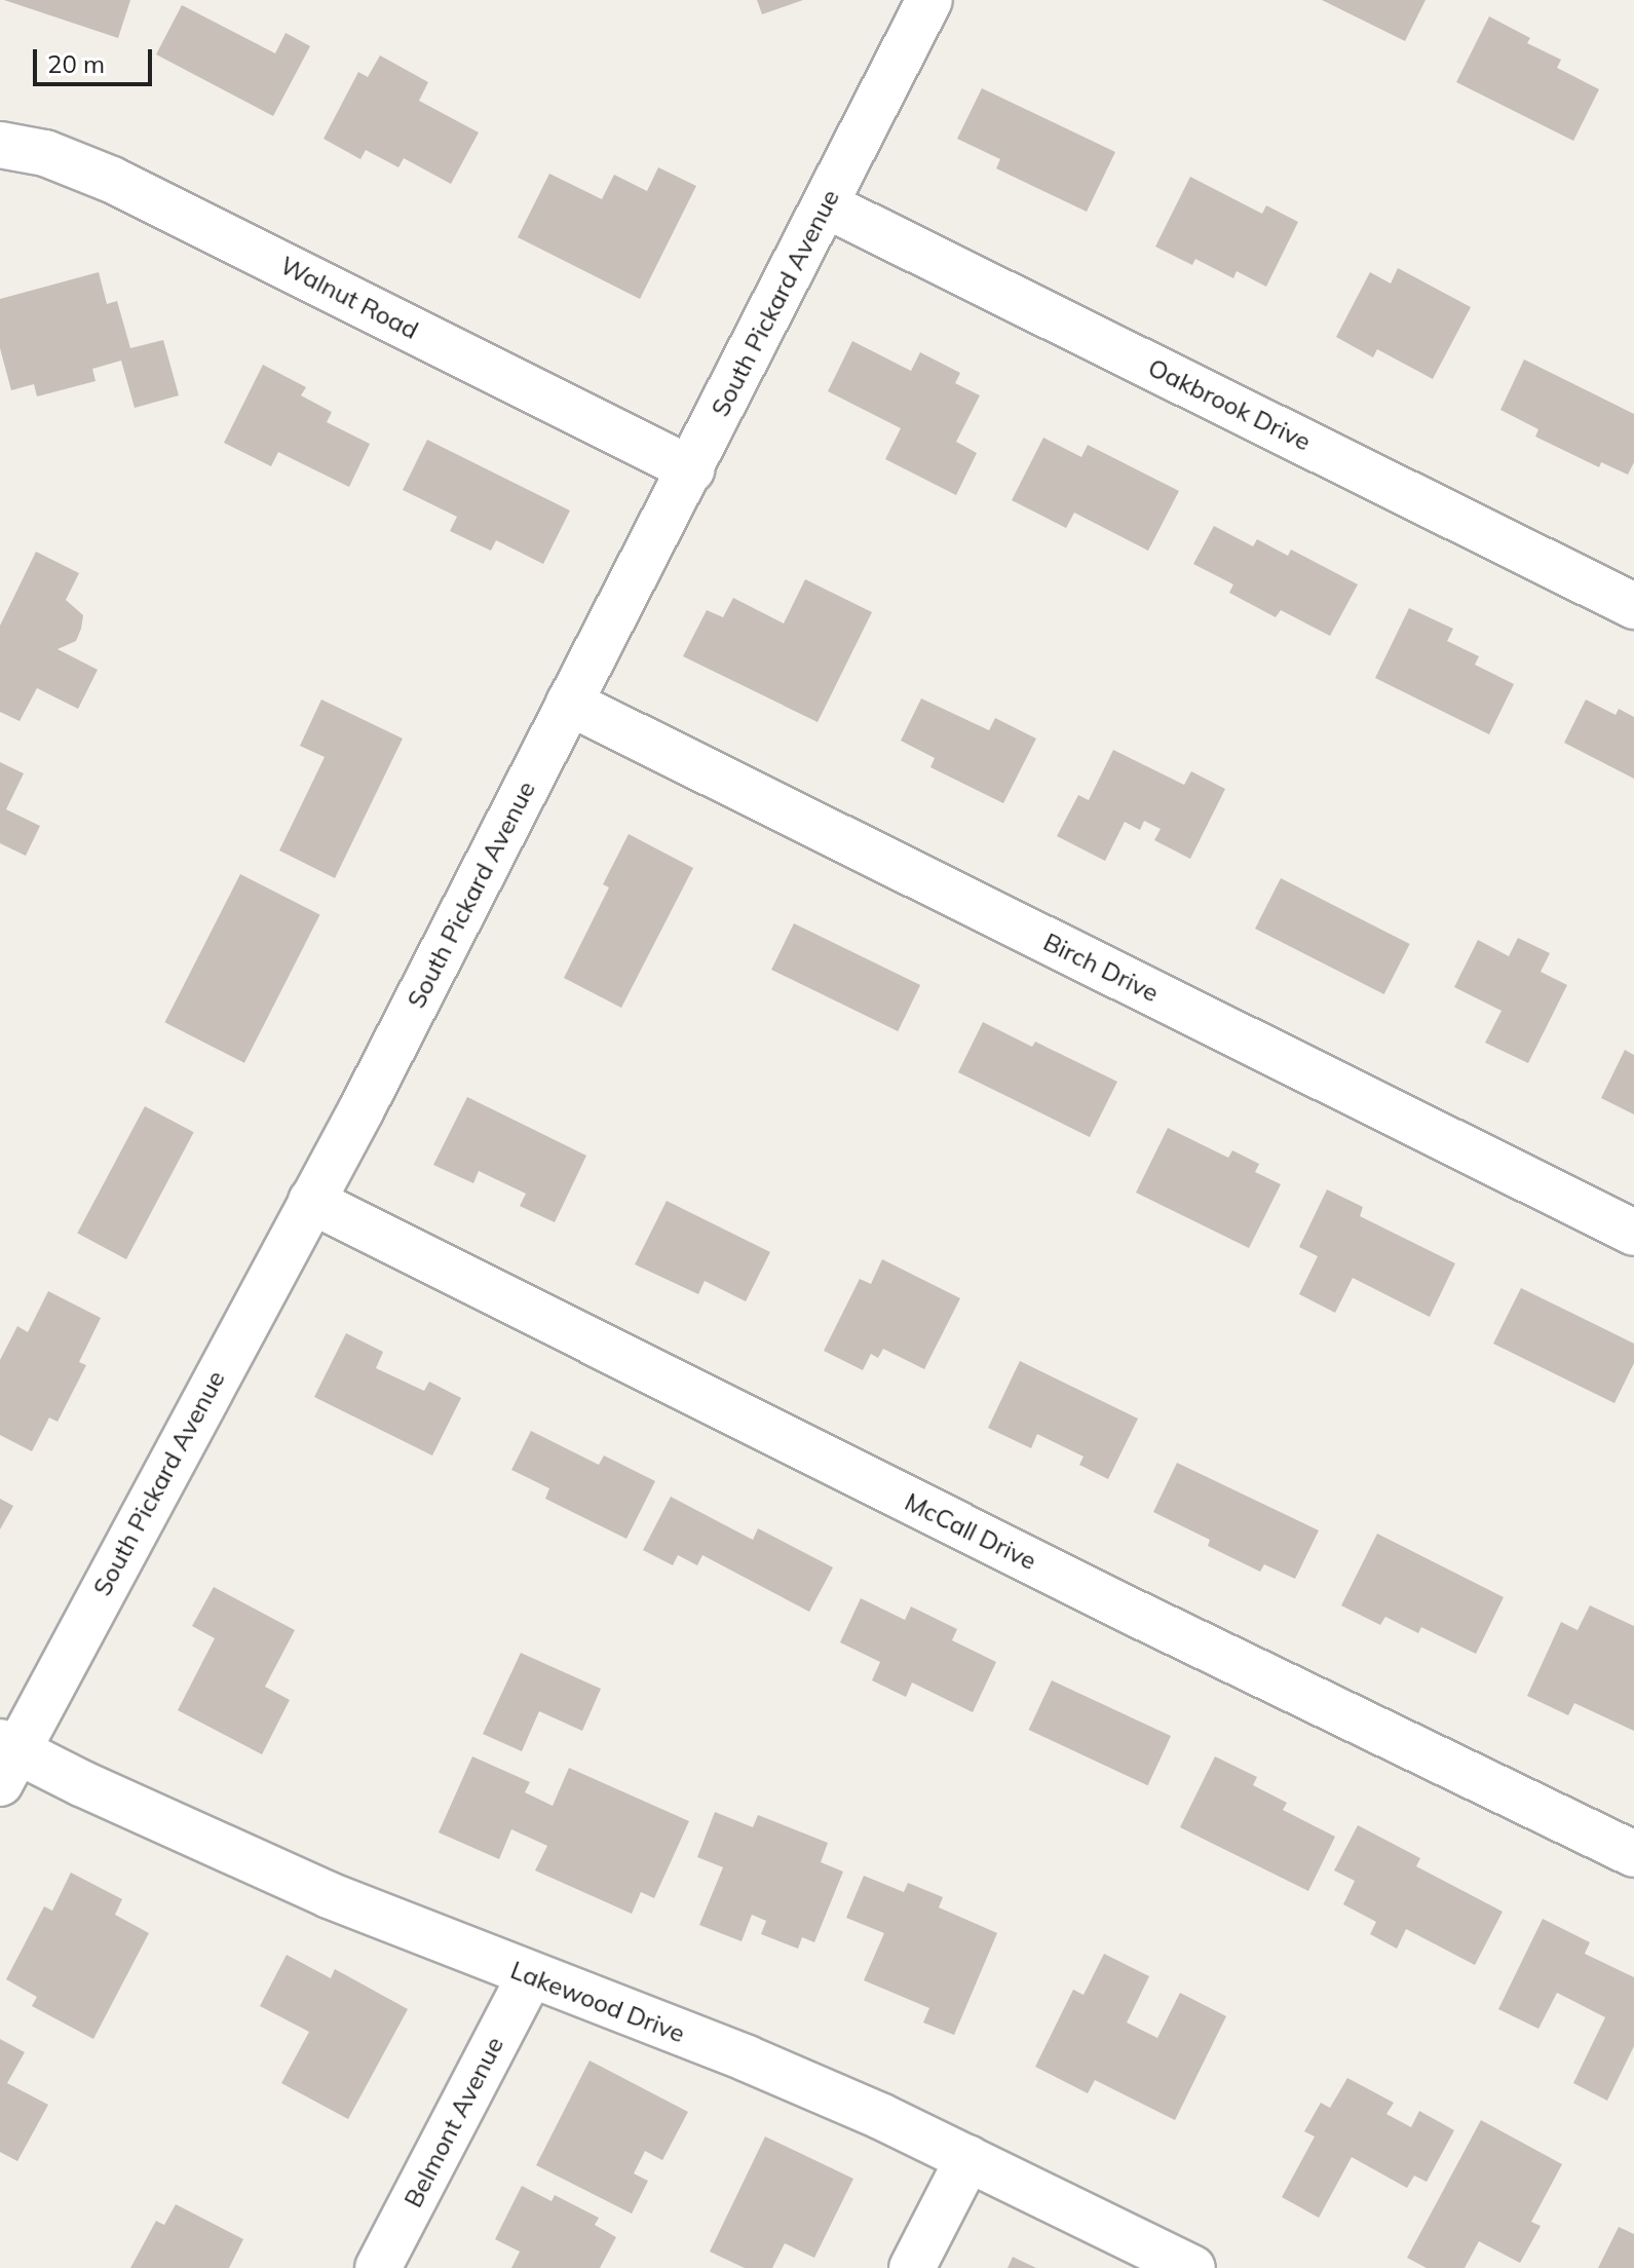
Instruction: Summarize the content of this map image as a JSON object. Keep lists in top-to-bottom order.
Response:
{
  "streets": {
    "street": [
      "Walnut Road",
      "South Pickard Avenue",
      "Oakbrook Drive",
      "Birch Drive",
      "McCall Drive",
      "Lakewood Drive",
      "Belmont Avenue"
    ]
  },
  "crossings": [
    ["Walnut Road", "South Pickard Avenue"],
    ["South Pickard Avenue", "Oakbrook Drive"],
    ["South Pickard Avenue", "Birch Drive"],
    ["South Pickard Avenue", "McCall Drive"],
    ["South Pickard Avenue", "Lakewood Drive"],
    ["Lakewood Drive", "Belmont Avenue"]
  ],
  "scale_bar": "20 m"
}
